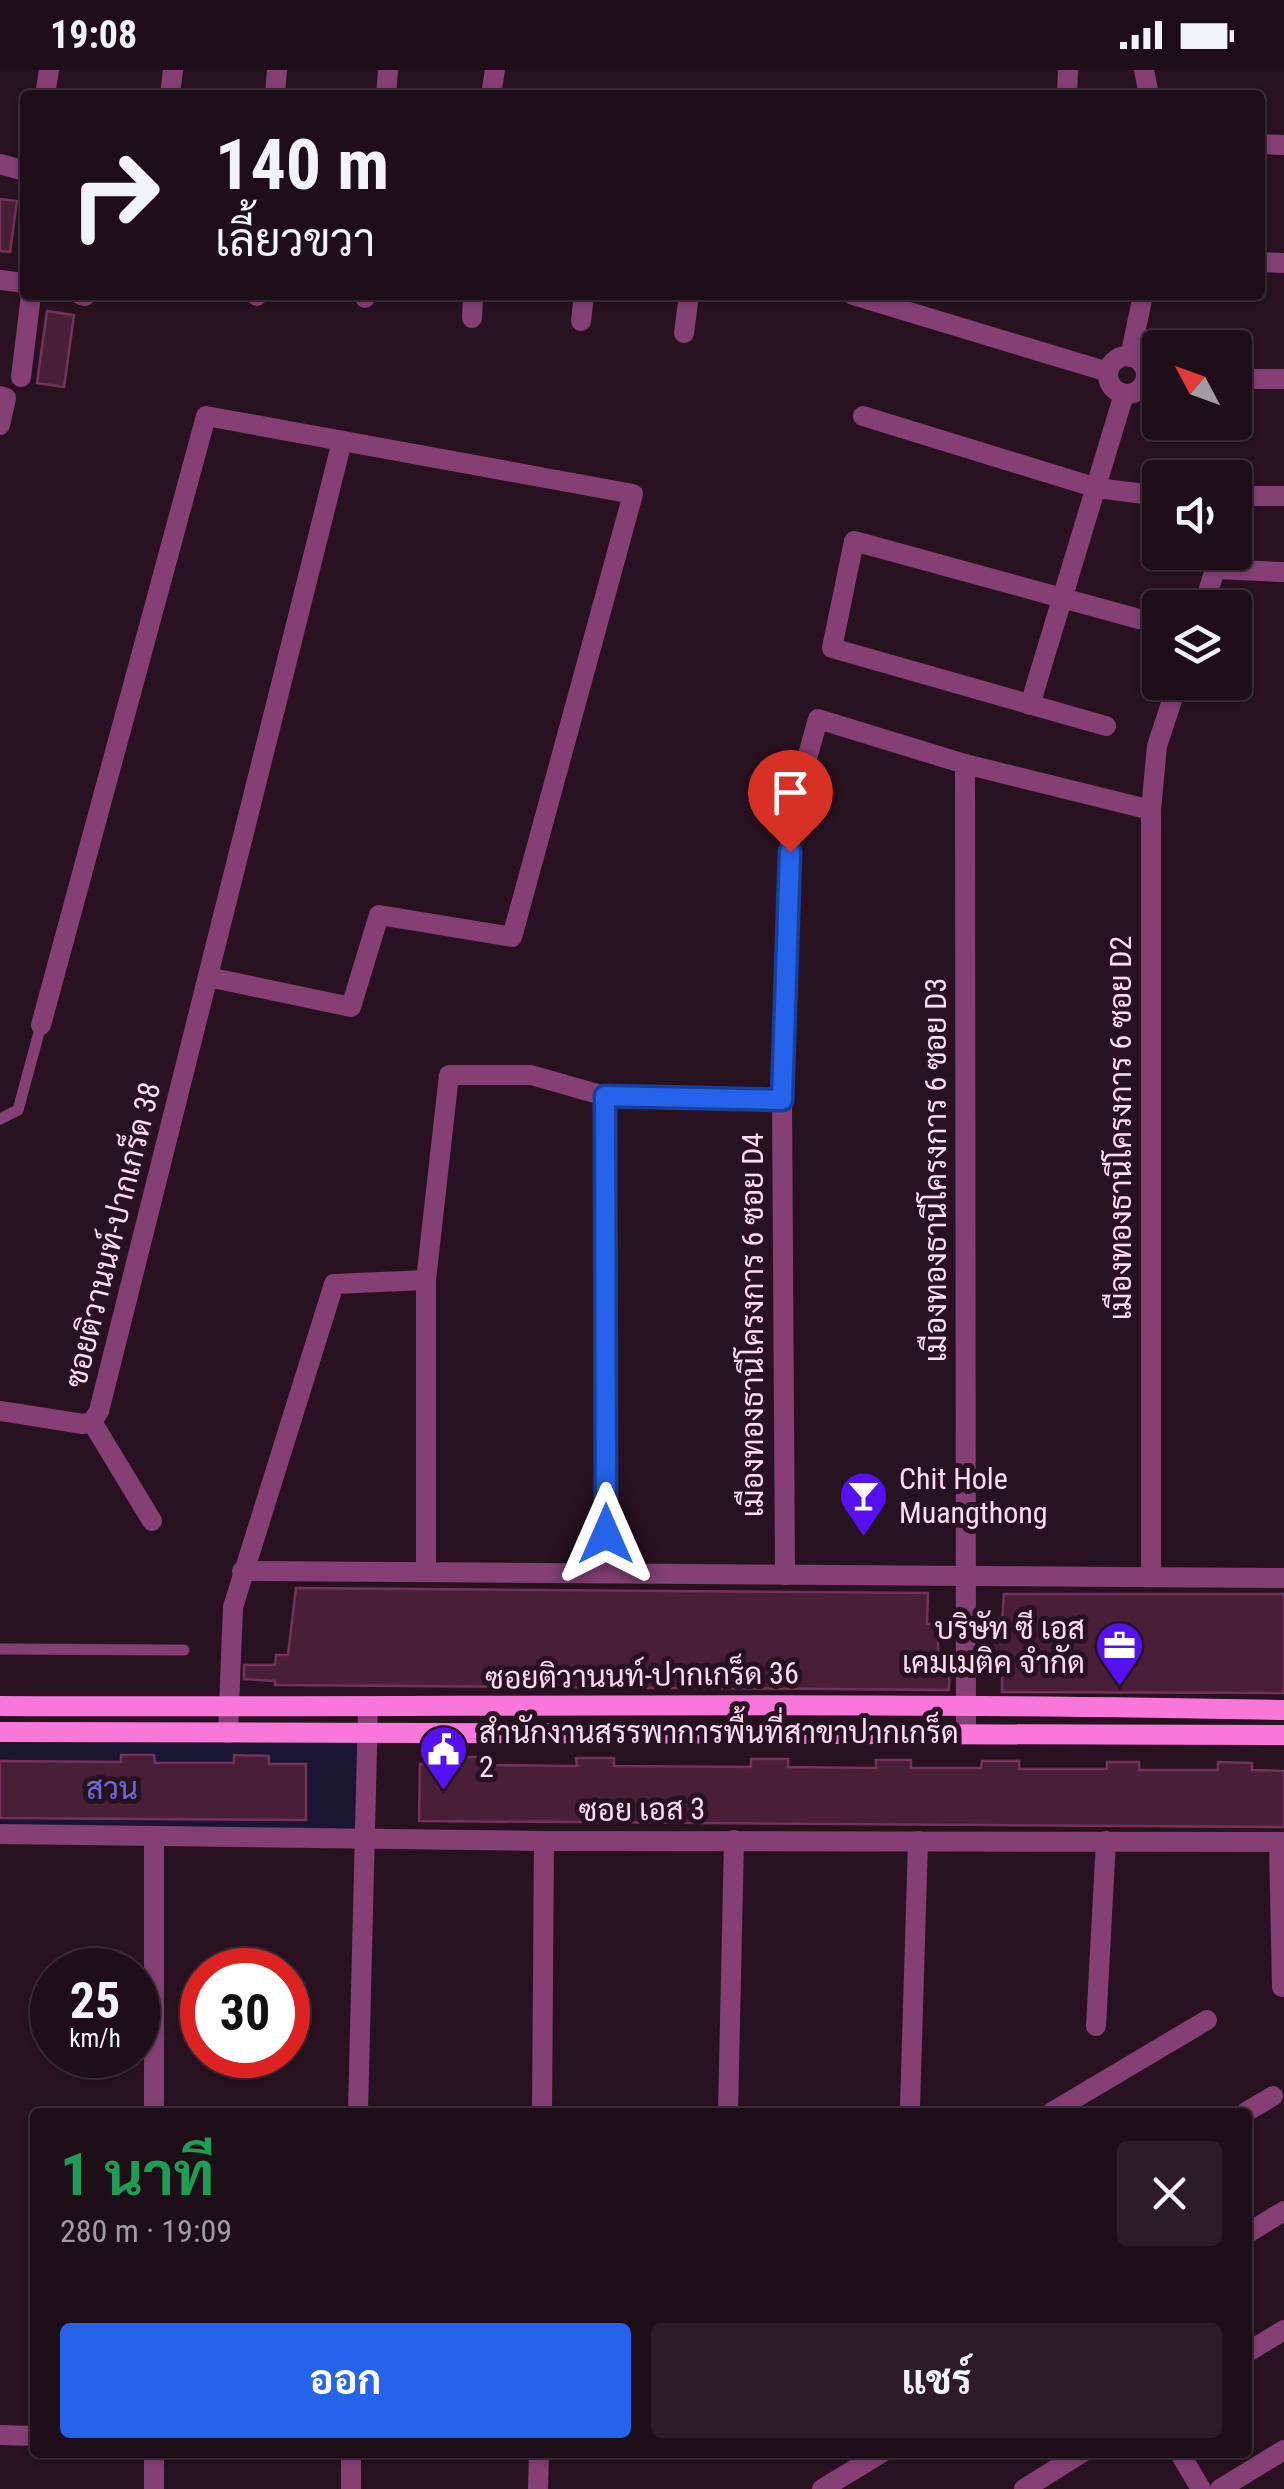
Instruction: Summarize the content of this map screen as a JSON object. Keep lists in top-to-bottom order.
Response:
{
  "streets": {
    "street": [
      "เมืองทองธานีโครงการ 6 ซอย D2",
      "เมืองทองธานีโครงการ 6 ซอย D3",
      "ซอยติวานนท์-ปากเกร็ด 38",
      "เมืองทองธานีโครงการ 6 ซอย D4",
      "ซอยติวานนท์-ปากเกร็ด 36",
      "ซอย เอส 3"
    ]
  },
  "crossings": [
    ["เมืองทองธานีโครงการ 6 ซอย D3", "เมืองทองธานีโครงการ 6 ซอย D4"],
    ["เมืองทองธานีโครงการ 6 ซอย D3", "ซอยติวานนท์-ปากเกร็ด 36"]
  ],
  "parks": ["สวน"],
  "places": {
    "bar": ["Chit Hole Muangthong"],
    "office": ["บริษัท ซี เอส เคมเมติค จำกัด"],
    "public building": ["สำนักงานสรรพาการพื้นที่สาขาปากเกร็ด 2"]
  },
  "north": "top left",
  "page": {
    "status": "19:08",
    "turn": ["140 m", "เลี้ยวขวา"],
    "speed": "25 km/h",
    "limit": "30",
    "heading": ["1 นาที", "280 m · 19:09"],
    "buttons": ["ออก", "แชร์"]
  }
}
